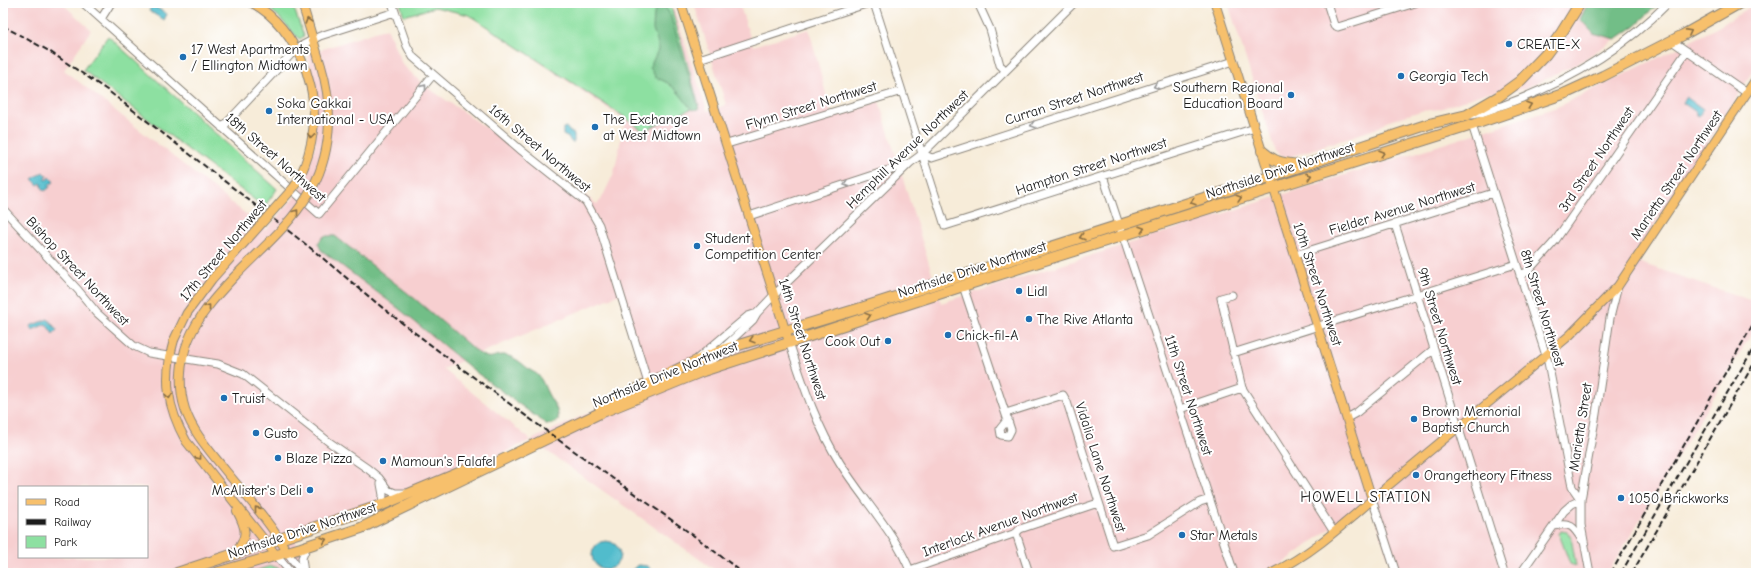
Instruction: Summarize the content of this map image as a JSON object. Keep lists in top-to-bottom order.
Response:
{
  "streets": {
    "highway": ["Northside Drive Northwest"],
    "main road": [
      "Marietta Street Northwest",
      "17th Street Northwest",
      "10th Street Northwest",
      "14th Street Northwest"
    ],
    "street": [
      "Curran Street Northwest",
      "Flynn Street Northwest",
      "16th Street Northwest",
      "Hemphill Avenue Northwest",
      "18th Street Northwest",
      "3rd Street Northwest",
      "Hampton Street Northwest",
      "Fielder Avenue Northwest",
      "Bishop Street Northwest",
      "8th Street Northwest",
      "9th Street Northwest",
      "11th Street Northwest",
      "Marietta Street",
      "Vidalia Lane Northwest",
      "Interlock Avenue Northwest"
    ]
  },
  "crossings": [
    ["Curran Street Northwest", "Hemphill Avenue Northwest"],
    ["Curran Street Northwest", "Hampton Street Northwest"],
    ["Curran Street Northwest", "10th Street Northwest"],
    ["Flynn Street Northwest", "14th Street Northwest"],
    ["16th Street Northwest", "18th Street Northwest"],
    ["16th Street Northwest", "Northside Drive Northwest"],
    ["Hemphill Avenue Northwest", "Hampton Street Northwest"],
    ["Hemphill Avenue Northwest", "Northside Drive Northwest"],
    ["Hemphill Avenue Northwest", "14th Street Northwest"],
    ["3rd Street Northwest", "8th Street Northwest"],
    ["Hampton Street Northwest", "10th Street Northwest"],
    ["Hampton Street Northwest", "11th Street Northwest"],
    ["Northside Drive Northwest", "17th Street Northwest"],
    ["Northside Drive Northwest", "Bishop Street Northwest"],
    ["Northside Drive Northwest", "10th Street Northwest"],
    ["Northside Drive Northwest", "8th Street Northwest"],
    ["Northside Drive Northwest", "14th Street Northwest"],
    ["Northside Drive Northwest", "11th Street Northwest"],
    ["Northside Drive Northwest", "Vidalia Lane Northwest"],
    ["Marietta Street Northwest", "10th Street Northwest"],
    ["Marietta Street Northwest", "8th Street Northwest"],
    ["Marietta Street Northwest", "9th Street Northwest"],
    ["Marietta Street Northwest", "Marietta Street"],
    ["Fielder Avenue Northwest", "10th Street Northwest"],
    ["Fielder Avenue Northwest", "8th Street Northwest"],
    ["Fielder Avenue Northwest", "9th Street Northwest"],
    ["17th Street Northwest", "Bishop Street Northwest"],
    ["8th Street Northwest", "Marietta Street"],
    ["14th Street Northwest", "Interlock Avenue Northwest"],
    ["11th Street Northwest", "Vidalia Lane Northwest"],
    ["Vidalia Lane Northwest", "Interlock Avenue Northwest"]
  ],
  "one_way": ["Curran Street Northwest"],
  "districts": ["HOWELL STATION"],
  "places": [
    "CREATE-X",
    "17 West Apartments / Ellington Midtown",
    "Georgia Tech",
    "Southern Regional Education Board",
    "Soka Gakkai International - USA",
    "The Exchange at West Midtown",
    "Student Competition Center",
    "Lidl",
    "The Rive Atlanta",
    "Chick-fil-A",
    "Cook Out",
    "Truist",
    "Brown Memorial Baptist Church",
    "Gusto",
    "Blaze Pizza",
    "Mamoun's Falafel",
    "Orangetheory Fitness",
    "McAlister's Deli",
    "1050 Brickworks",
    "Star Metals"
  ],
  "legend": ["Road", "Railway", "Park"]
}
